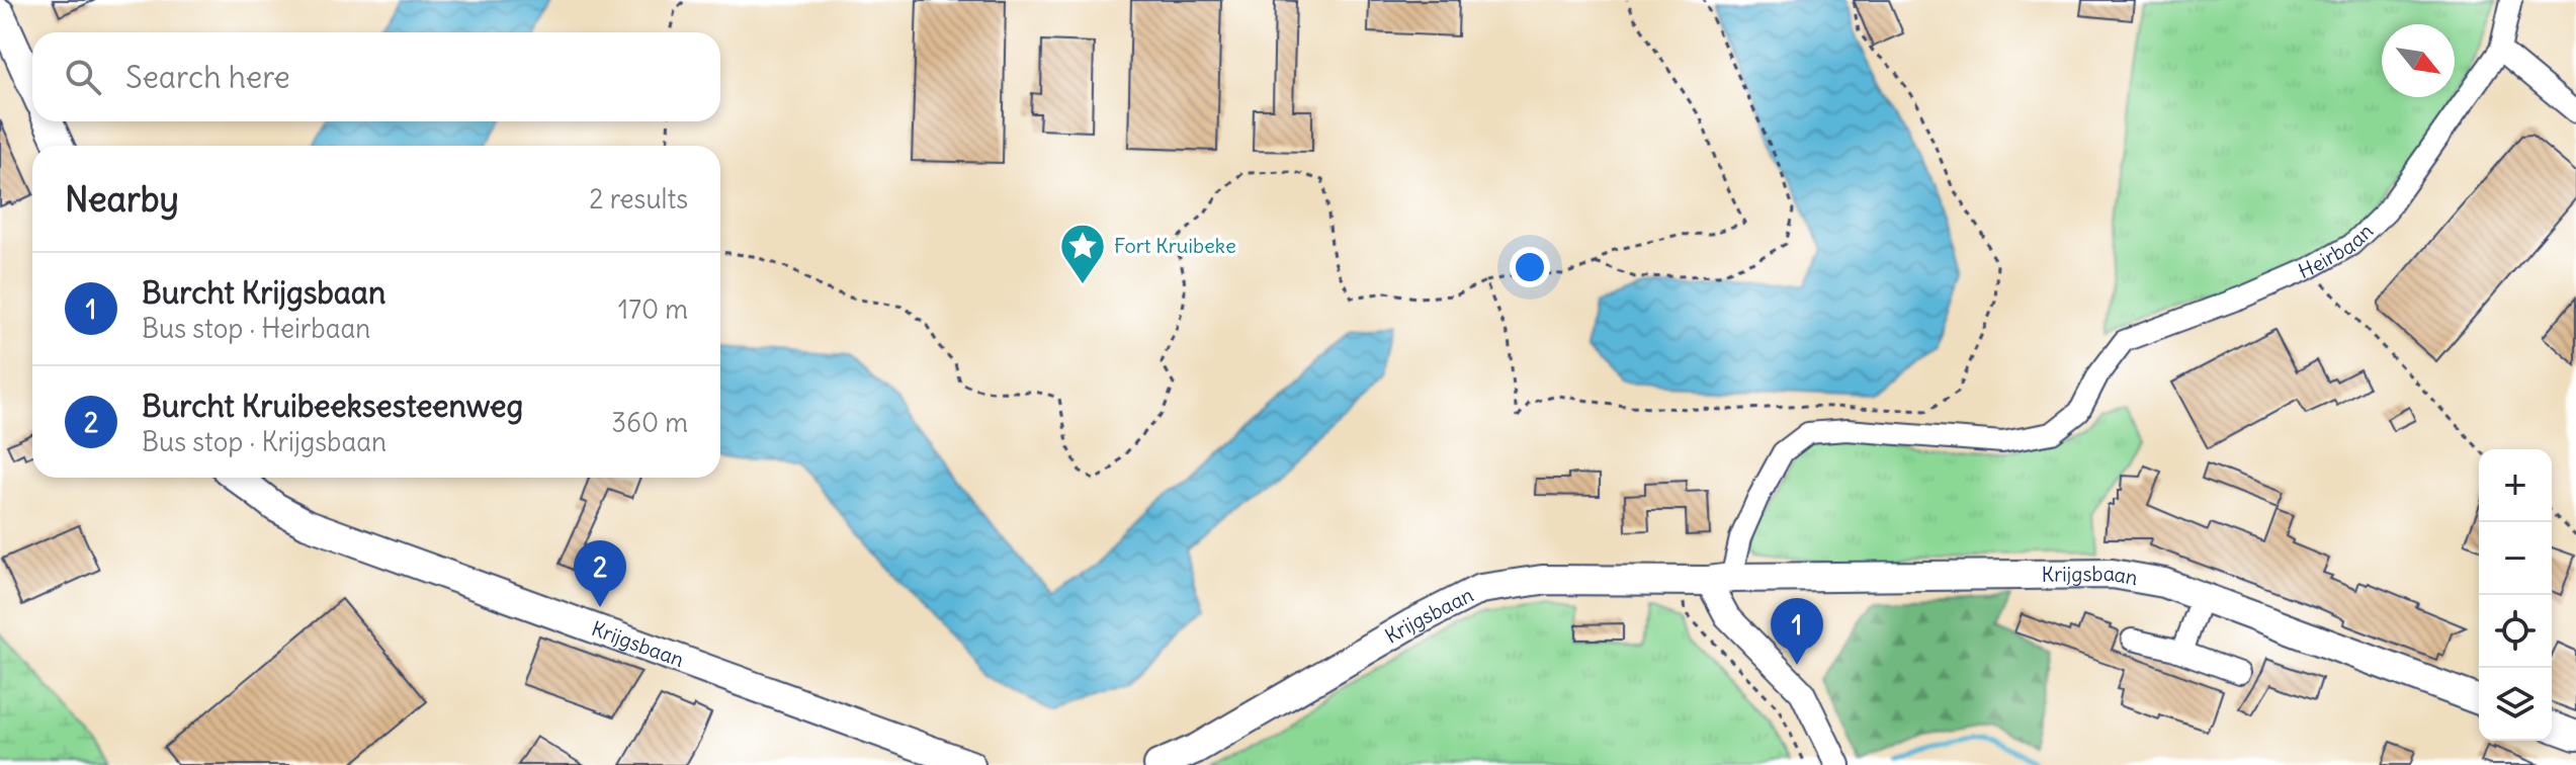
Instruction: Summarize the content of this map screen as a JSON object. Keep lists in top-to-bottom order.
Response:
{
  "streets": {
    "main road": ["Krijgsbaan"],
    "street": ["Heirbaan"]
  },
  "crossings": [
    ["Heirbaan", "Krijgsbaan"]
  ],
  "places": {
    "place": ["Fort Kruibeke"]
  },
  "north": "bottom right",
  "page": {
    "search": "Search here",
    "heading": ["Nearby", "2 results"],
    "list": [
      {
        "mark": "1",
        "name": "Burcht Krijgsbaan",
        "note": "Bus stop · Heirbaan",
        "value": "170 m"
      },
      {
        "mark": "2",
        "name": "Burcht Kruibeeksesteenweg",
        "note": "Bus stop · Krijgsbaan",
        "value": "360 m"
      }
    ],
    "map_buttons": ["+", "−"],
    "pins": ["2", "1"]
  }
}
